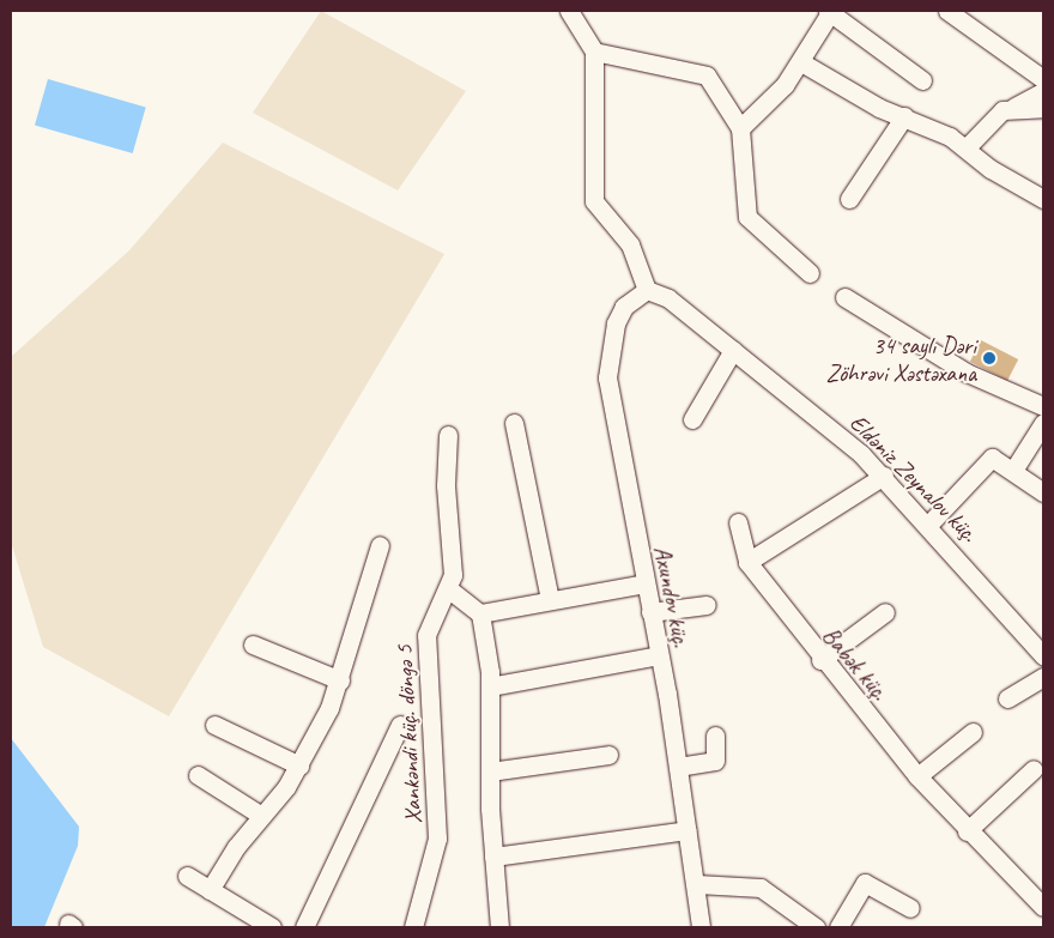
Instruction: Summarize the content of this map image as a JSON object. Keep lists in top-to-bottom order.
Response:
{
  "streets": {
    "street": [
      "Eldəniz Zeynalov küç.",
      "Axundov küç.",
      "Babək küç.",
      "Xankəndi küç. döngə 5"
    ]
  },
  "crossings": [
    ["Eldəniz Zeynalov küç.", "Axundov küç."]
  ],
  "places": ["34 saylı Dəri Zöhrəvi Xəstəxana"]
}
